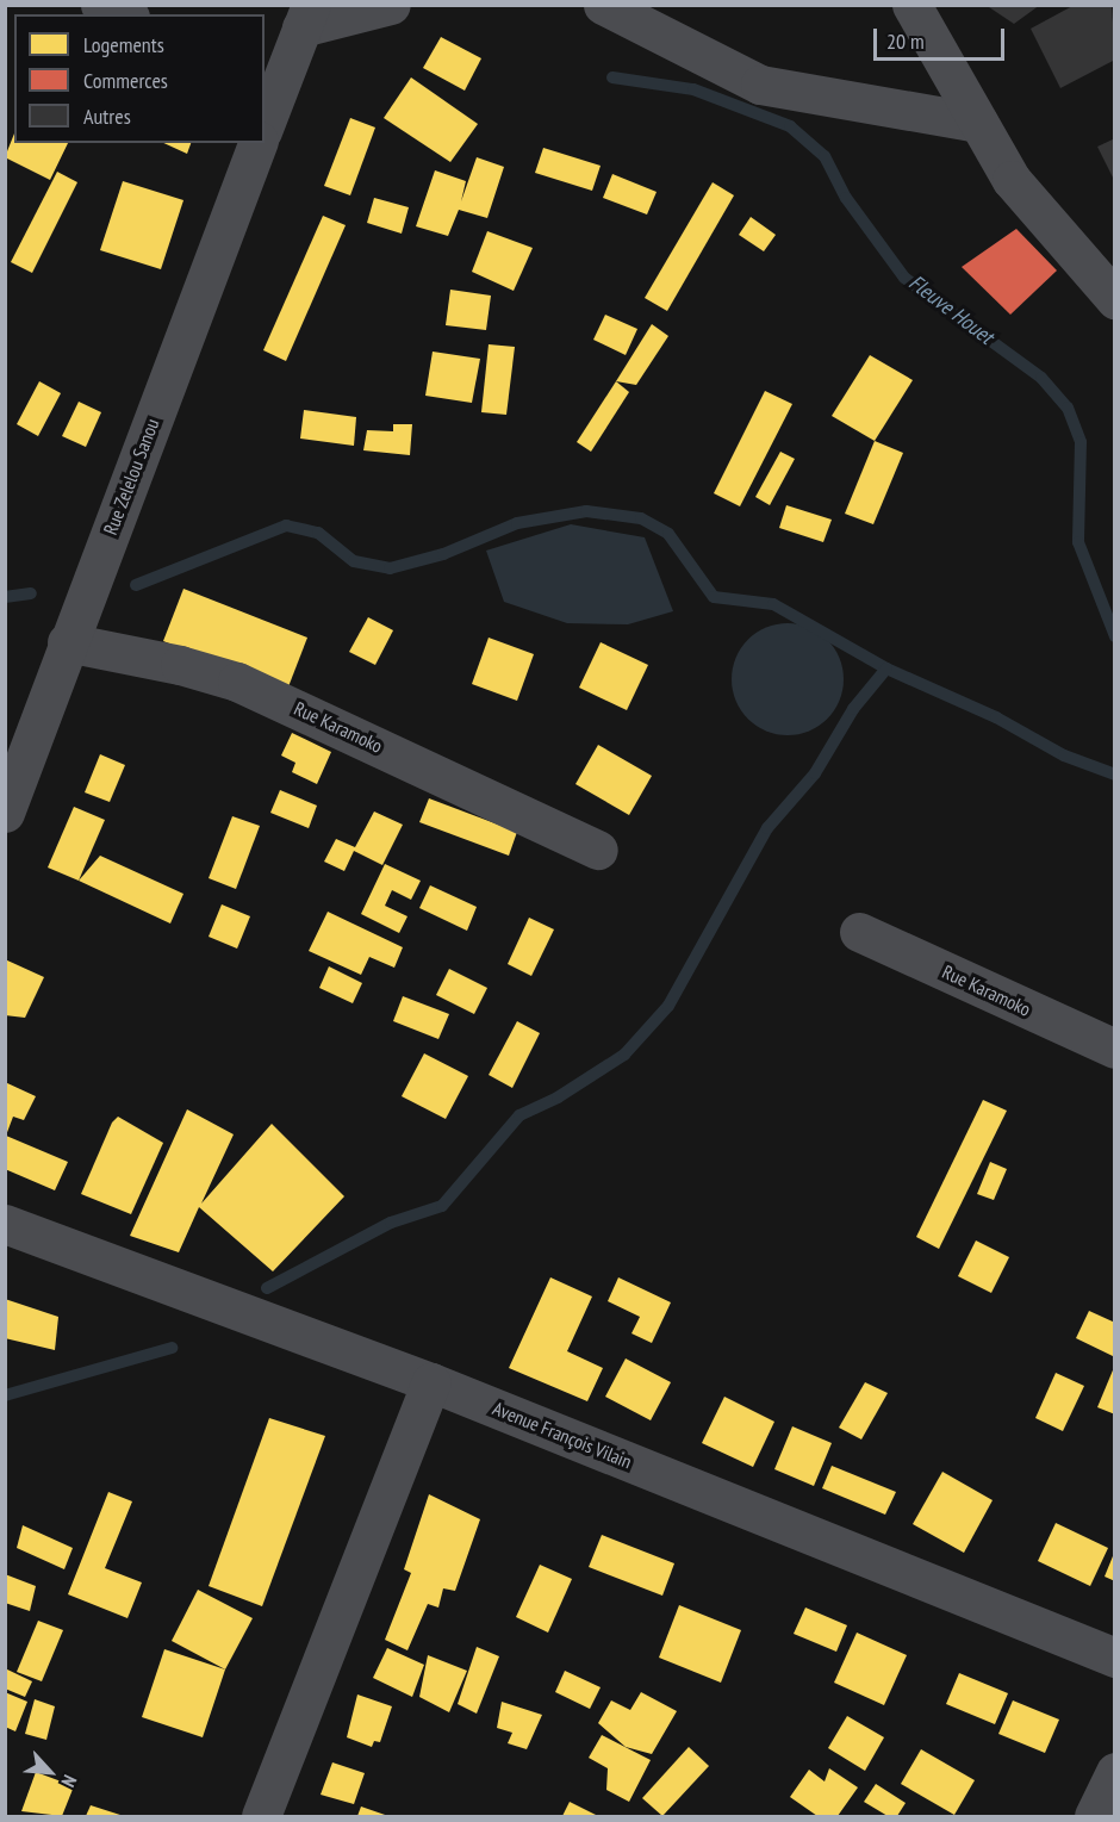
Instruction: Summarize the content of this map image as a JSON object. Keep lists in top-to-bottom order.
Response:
{
  "streets": {
    "street": ["Rue Zelelou Sanou", "Rue Karamoko", "Avenue François Vilain"]
  },
  "crossings": [
    ["Rue Zelelou Sanou", "Rue Karamoko"]
  ],
  "water": ["Fleuve Houet"],
  "legend": ["Logements", "Commerces", "Autres"],
  "scale_bar": "20 m",
  "north": "bottom right"
}
